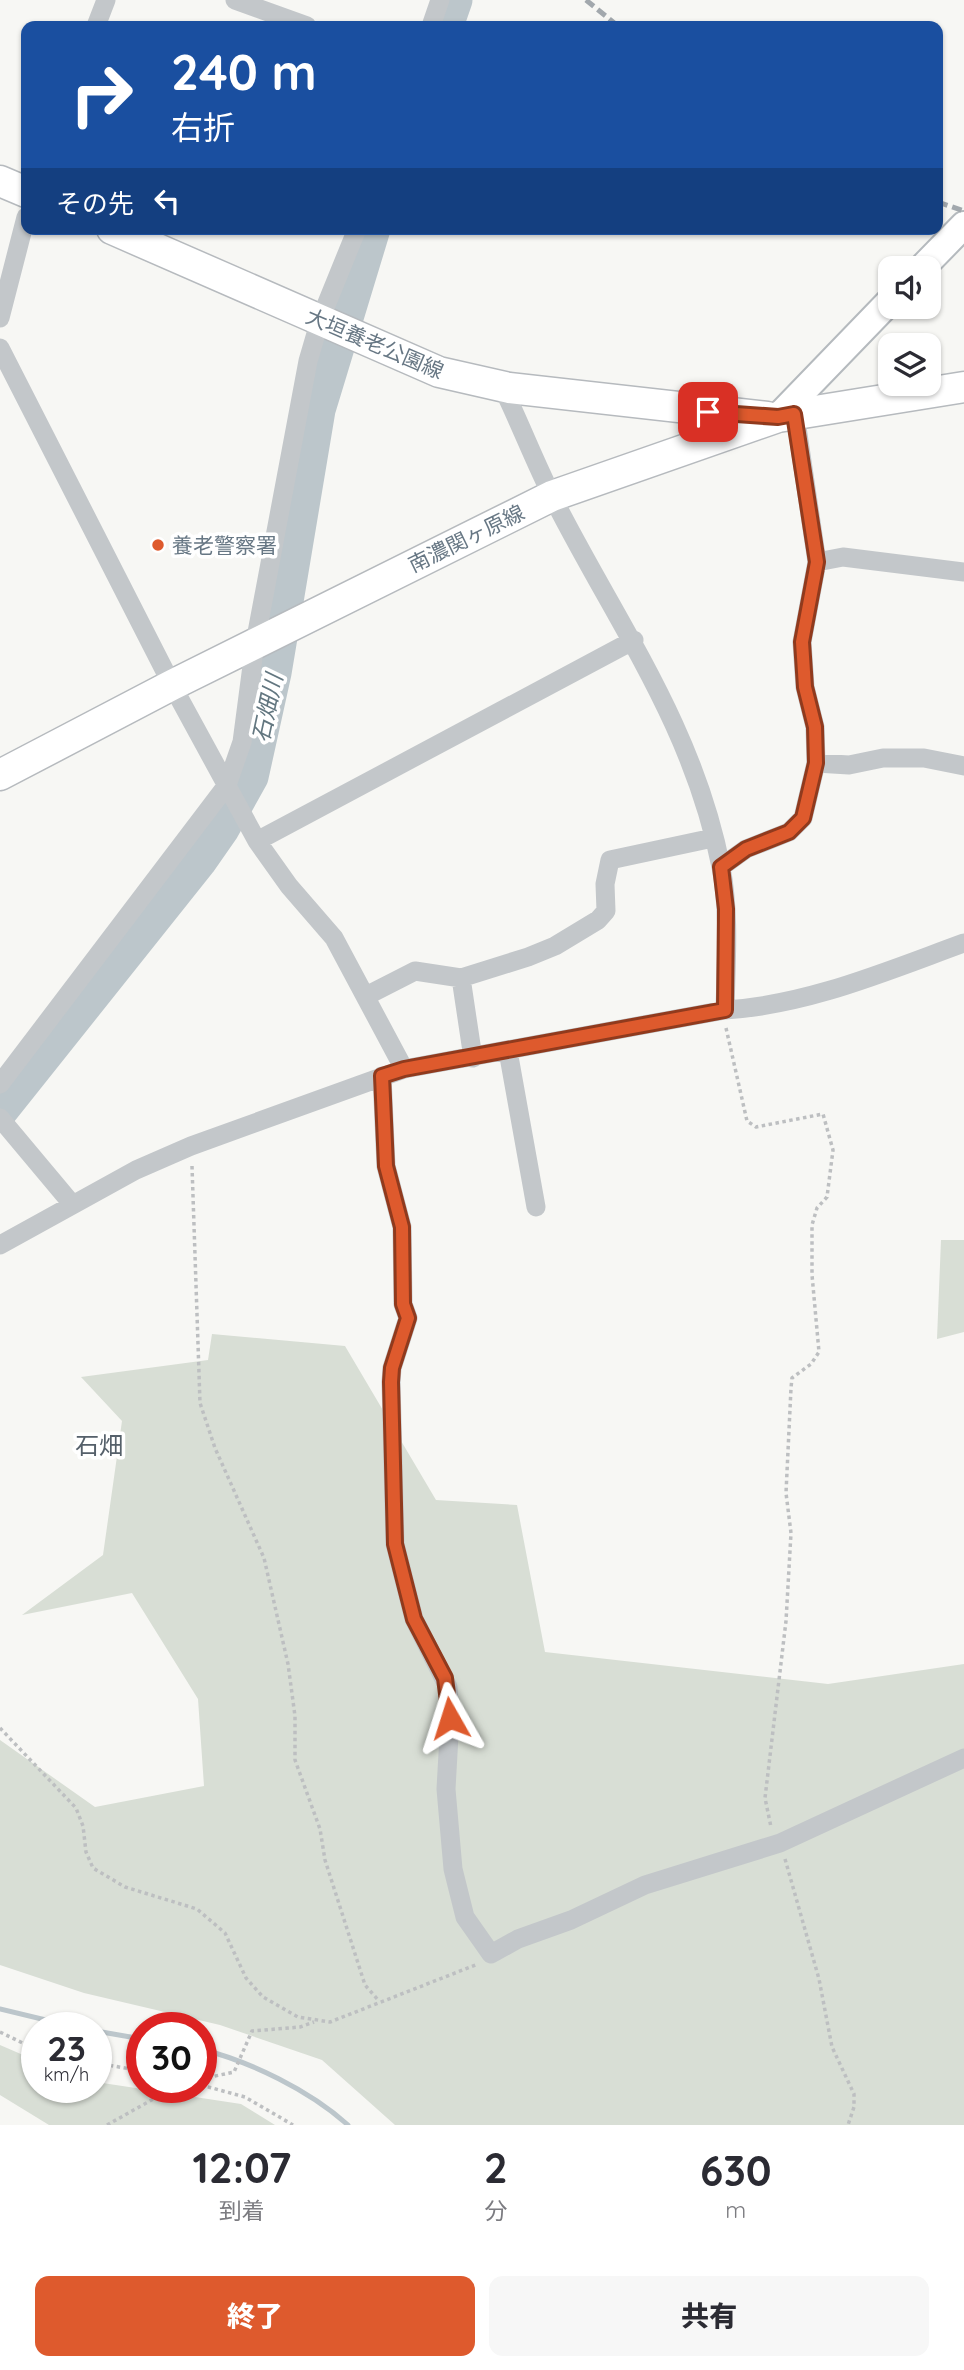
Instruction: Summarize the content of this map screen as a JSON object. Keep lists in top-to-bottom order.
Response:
{
  "streets": {
    "main road": ["大垣養老公園線", "南濃関ヶ原線"]
  },
  "crossings": [
    ["大垣養老公園線", "南濃関ヶ原線"]
  ],
  "districts": ["石畑"],
  "water": ["石畑川"],
  "places": ["養老警察署"],
  "page": {
    "turn": ["240 m", "右折"],
    "then": "その先",
    "speed": "23 km/h",
    "limit": "30",
    "eta": [
      "12:07",
      "到着",
      "2",
      "分",
      "630",
      "m"
    ],
    "buttons": ["終了", "共有"]
  }
}
